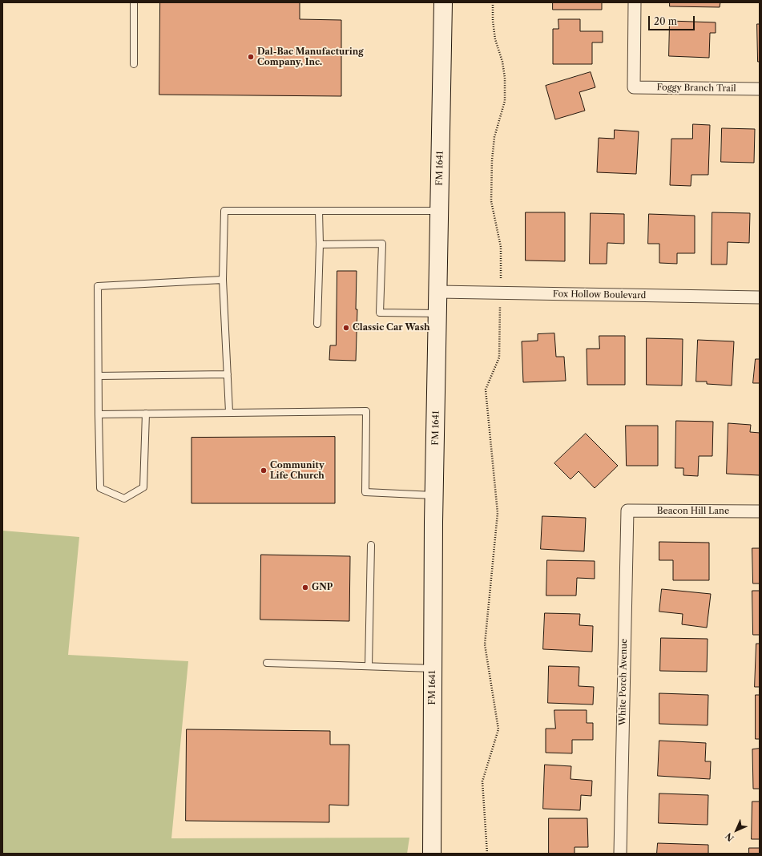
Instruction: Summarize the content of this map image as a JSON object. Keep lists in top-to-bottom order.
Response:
{
  "streets": {
    "main road": ["FM 1641"],
    "street": [
      "Foggy Branch Trail",
      "Fox Hollow Boulevard",
      "Beacon Hill Lane",
      "White Porch Avenue"
    ]
  },
  "crossings": [
    ["FM 1641", "Fox Hollow Boulevard"],
    ["Beacon Hill Lane", "White Porch Avenue"]
  ],
  "places": [
    "Dal-Bac Manufacturing Company, Inc.",
    "Classic Car Wash",
    "Community Life Church",
    "GNP"
  ],
  "scale_bar": "20 m",
  "north": "bottom left"
}
